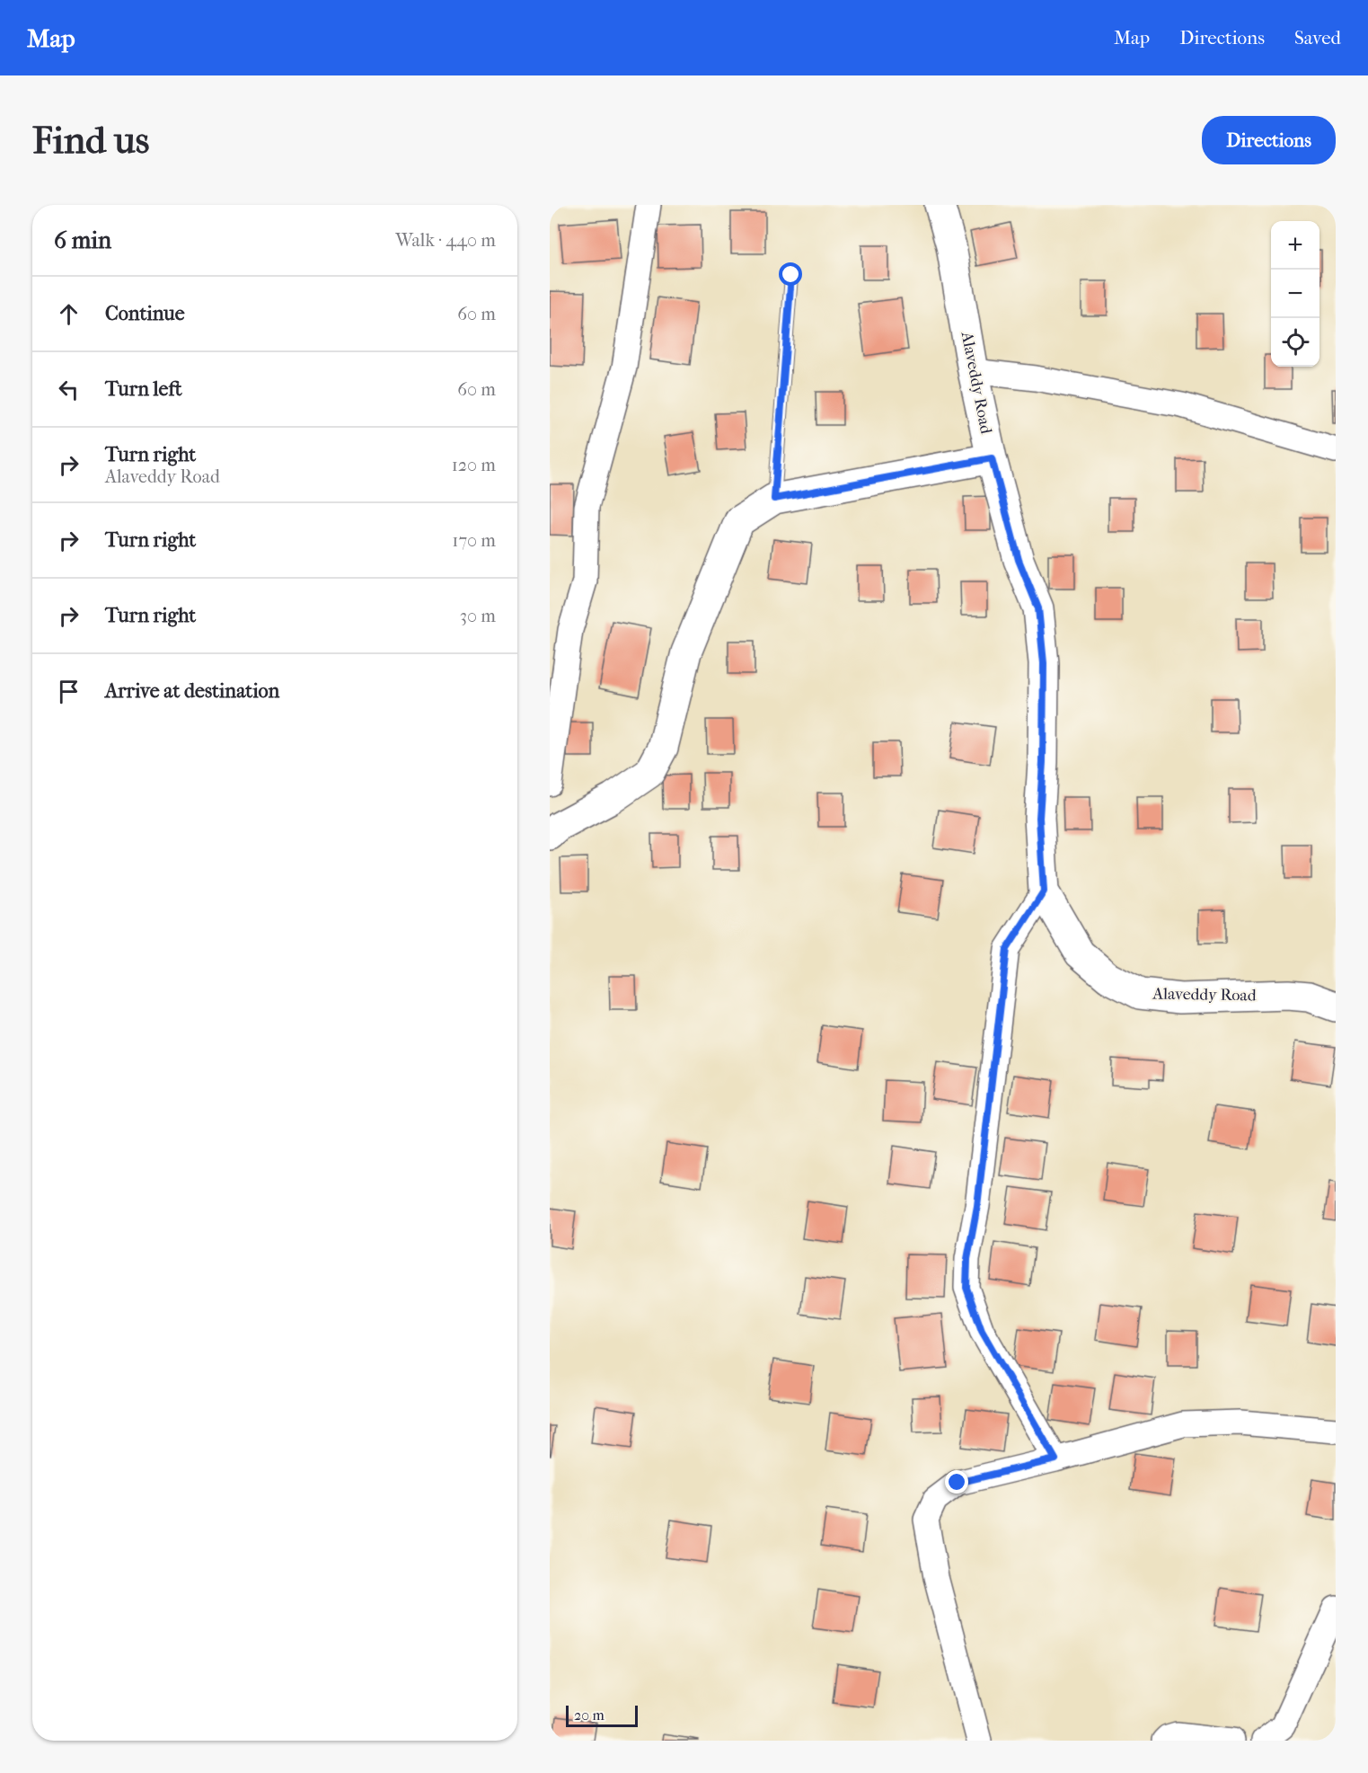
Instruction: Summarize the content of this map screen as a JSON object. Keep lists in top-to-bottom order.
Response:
{
  "streets": {
    "street": ["Alaveddy Road"]
  },
  "scale_bar": "20 m",
  "page": {
    "header": "Map",
    "nav": ["Map", "Directions", "Saved"],
    "buttons": "Directions",
    "title": "Find us",
    "heading": ["6 min", "Walk · 440 m"],
    "map_buttons": ["+", "−"],
    "list": [
      ["Continue", "60 m"],
      ["Turn left", "60 m"],
      ["Turn right", "Alaveddy Road", "120 m"],
      ["Turn right", "170 m"],
      ["Turn right", "30 m"],
      "Arrive at destination"
    ],
    "scale": "20 m"
  }
}
